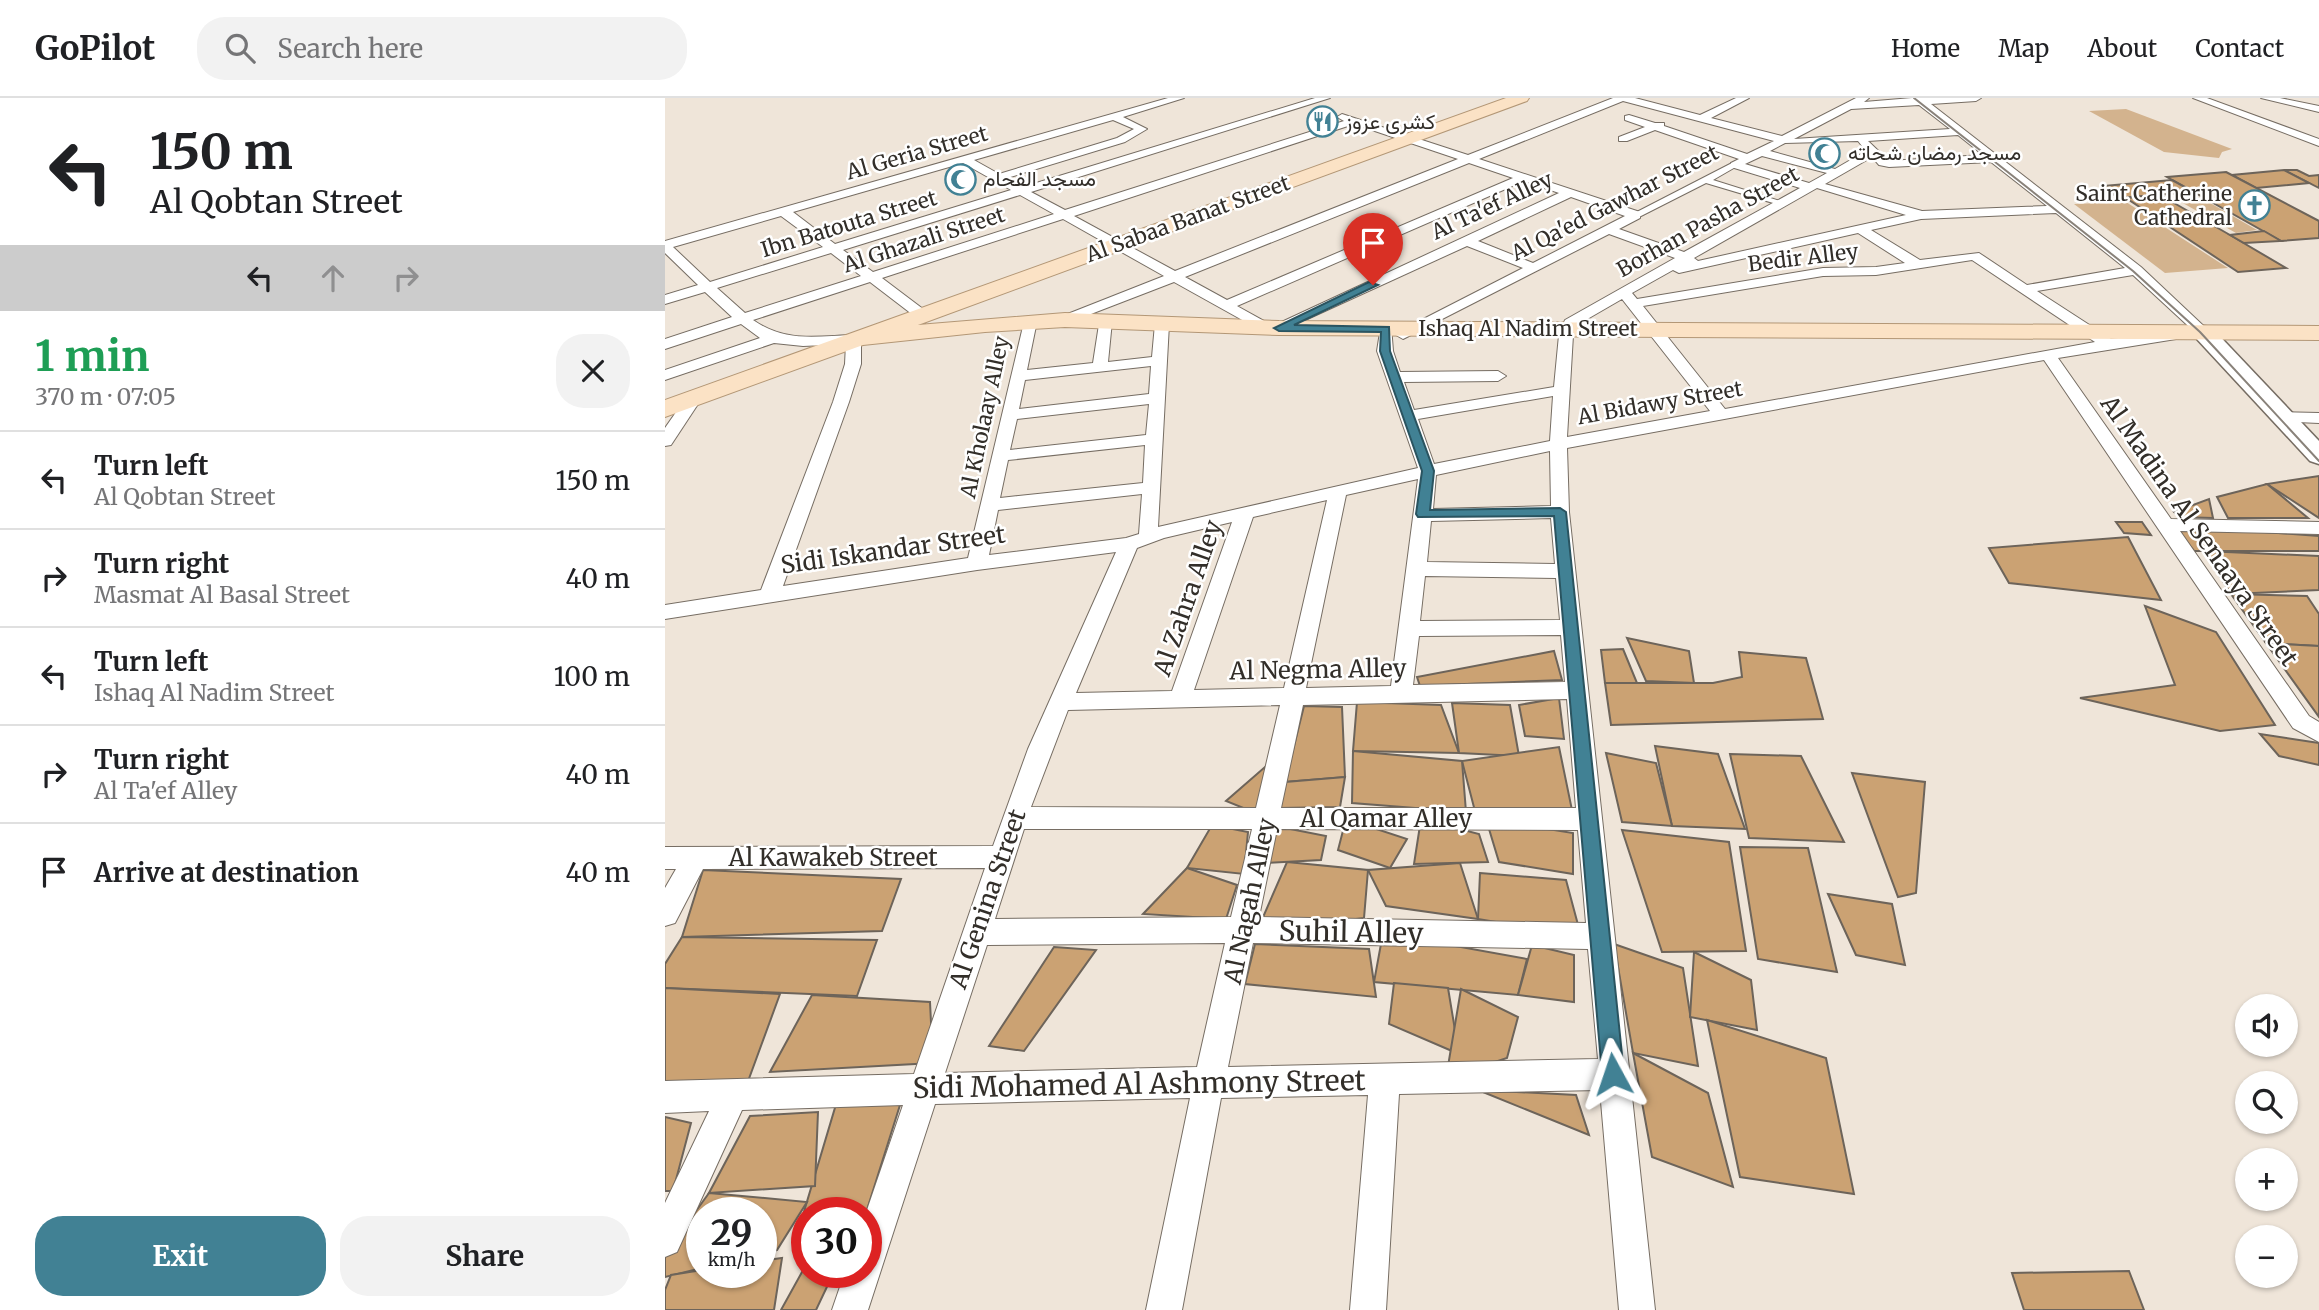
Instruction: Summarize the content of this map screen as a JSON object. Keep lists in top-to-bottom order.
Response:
{
  "streets": {
    "main road": ["Al Sabaa Banat Street", "Ishaq Al Nadim Street"],
    "street": [
      "Al Geria Street",
      "Al Qa'ed Gawhar Street",
      "Al Ta'ef Alley",
      "Borhan Pasha Street",
      "Ibn Batouta Street",
      "Al Ghazali Street",
      "Bedir Alley",
      "Al Bidawy Street",
      "Al Kholaay Alley",
      "Al Madina Al Senaaya Street",
      "Sidi Iskandar Street",
      "Al Zahra Alley",
      "Al Negma Alley",
      "Al Qamar Alley",
      "Al Kawakeb Street",
      "Al Genina Street",
      "Al Nagah Alley",
      "Suhil Alley",
      "Sidi Mohamed Al Ashmony Street"
    ]
  },
  "crossings": [
    ["Al Qa'ed Gawhar Street", "Ishaq Al Nadim Street"],
    ["Al Ta'ef Alley", "Ishaq Al Nadim Street"],
    ["Al Sabaa Banat Street", "Ishaq Al Nadim Street"],
    ["Borhan Pasha Street", "Ishaq Al Nadim Street"],
    ["Ishaq Al Nadim Street", "Al Bidawy Street"],
    ["Ishaq Al Nadim Street", "Al Kholaay Alley"],
    ["Ishaq Al Nadim Street", "Al Genina Street"],
    ["Al Bidawy Street", "Al Madina Al Senaaya Street"],
    ["Al Bidawy Street", "Sidi Iskandar Street"],
    ["Al Bidawy Street", "Al Zahra Alley"],
    ["Al Bidawy Street", "Al Genina Street"],
    ["Al Bidawy Street", "Al Nagah Alley"],
    ["Al Kholaay Alley", "Sidi Iskandar Street"],
    ["Sidi Iskandar Street", "Al Genina Street"],
    ["Al Zahra Alley", "Al Negma Alley"],
    ["Al Negma Alley", "Al Genina Street"],
    ["Al Negma Alley", "Al Nagah Alley"],
    ["Al Qamar Alley", "Al Genina Street"],
    ["Al Qamar Alley", "Al Nagah Alley"],
    ["Al Kawakeb Street", "Al Genina Street"],
    ["Al Genina Street", "Suhil Alley"],
    ["Al Genina Street", "Sidi Mohamed Al Ashmony Street"],
    ["Al Nagah Alley", "Suhil Alley"],
    ["Al Nagah Alley", "Sidi Mohamed Al Ashmony Street"]
  ],
  "places": {
    "restaurant": ["كشرى عزوز"],
    "mosque": ["مسجد رمضان شحاته", "مسجد الفحام"],
    "church": ["Saint Catherine Cathedral"]
  },
  "page": {
    "header": "GoPilot",
    "search": "Search here",
    "nav": [
      "Home",
      "Map",
      "About",
      "Contact"
    ],
    "turn": ["150 m", "Al Qobtan Street"],
    "heading": ["1 min", "370 m · 07:05"],
    "list": [
      {
        "name": "Turn left",
        "note": "Al Qobtan Street",
        "value": "150 m"
      },
      {
        "name": "Turn right",
        "note": "Masmat Al Basal Street",
        "value": "40 m"
      },
      {
        "name": "Turn left",
        "note": "Ishaq Al Nadim Street",
        "value": "100 m"
      },
      {
        "name": "Turn right",
        "note": "Al Ta'ef Alley",
        "value": "40 m"
      },
      {
        "name": "Arrive at destination",
        "value": "40 m"
      }
    ],
    "map_buttons": ["+", "−"],
    "speed": "29 km/h",
    "limit": "30",
    "buttons": ["Exit", "Share"]
  }
}
